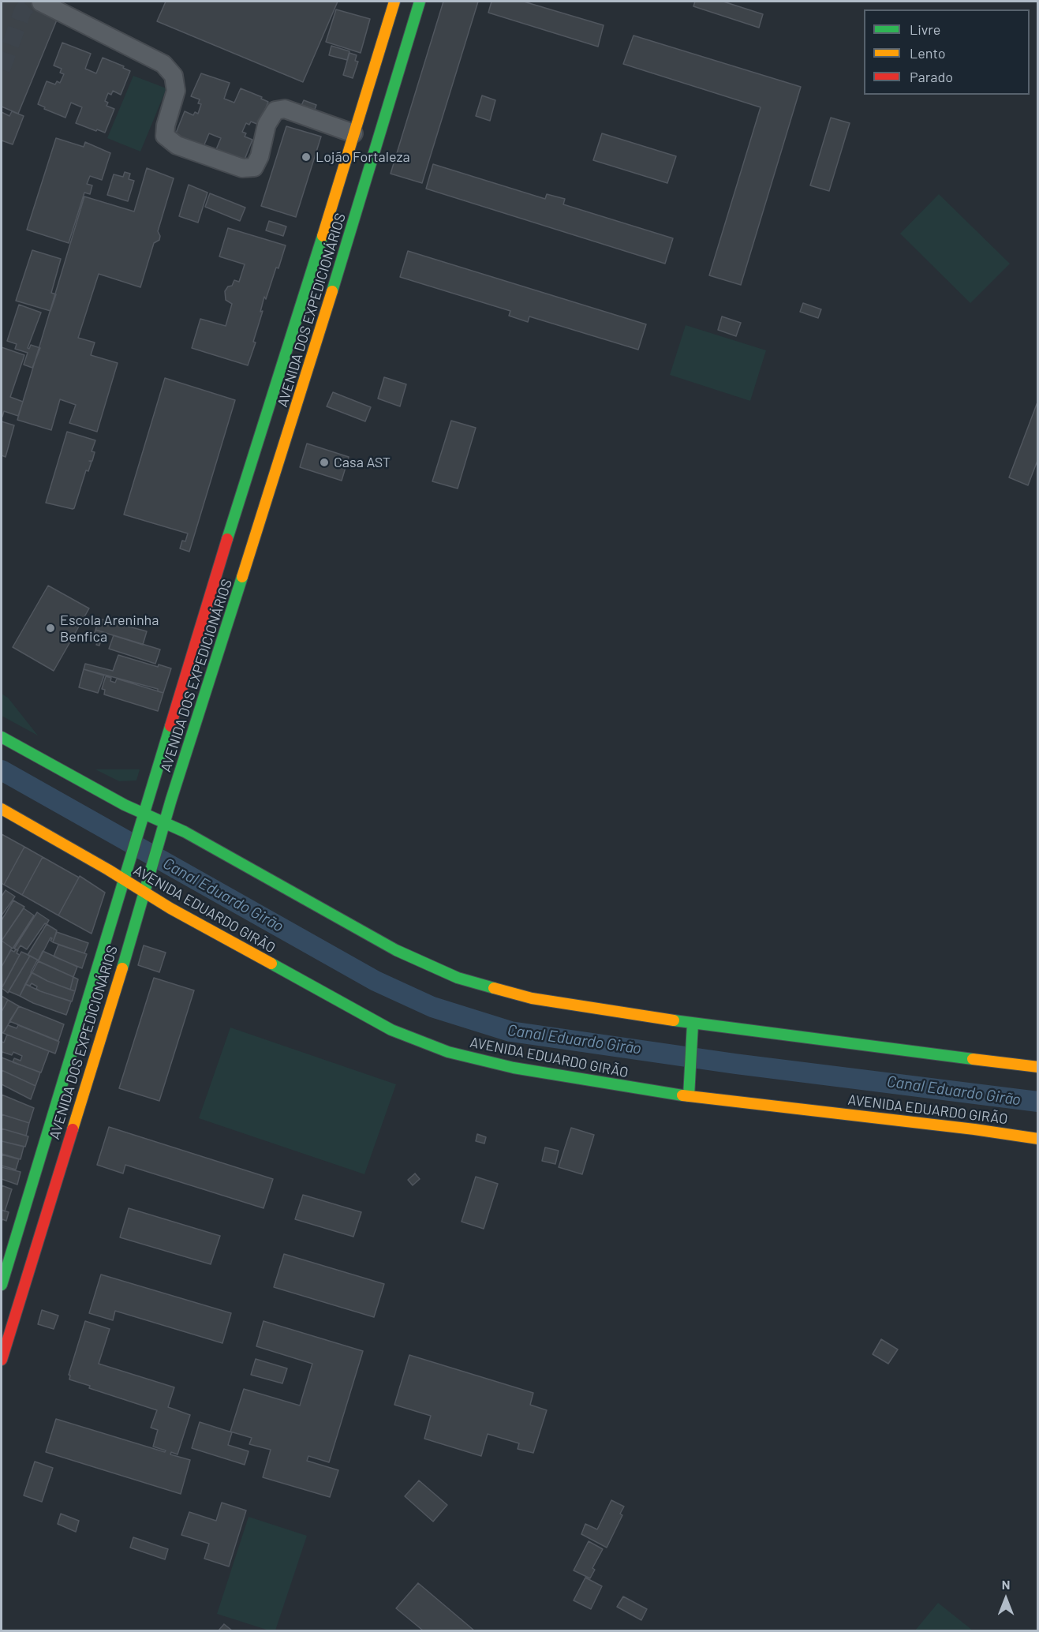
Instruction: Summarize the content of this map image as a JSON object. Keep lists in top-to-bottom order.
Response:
{
  "streets": {
    "main road": ["AVENIDA DOS EXPEDICIONÁRIOS", "AVENIDA EDUARDO GIRÃO"]
  },
  "crossings": [
    ["AVENIDA DOS EXPEDICIONÁRIOS", "AVENIDA EDUARDO GIRÃO"]
  ],
  "water": ["Canal Eduardo Girão"],
  "places": ["Lojão Fortaleza", "Casa AST", "Escola Areninha Benfica"],
  "legend": ["Livre", "Lento", "Parado"],
  "north": "top"
}
